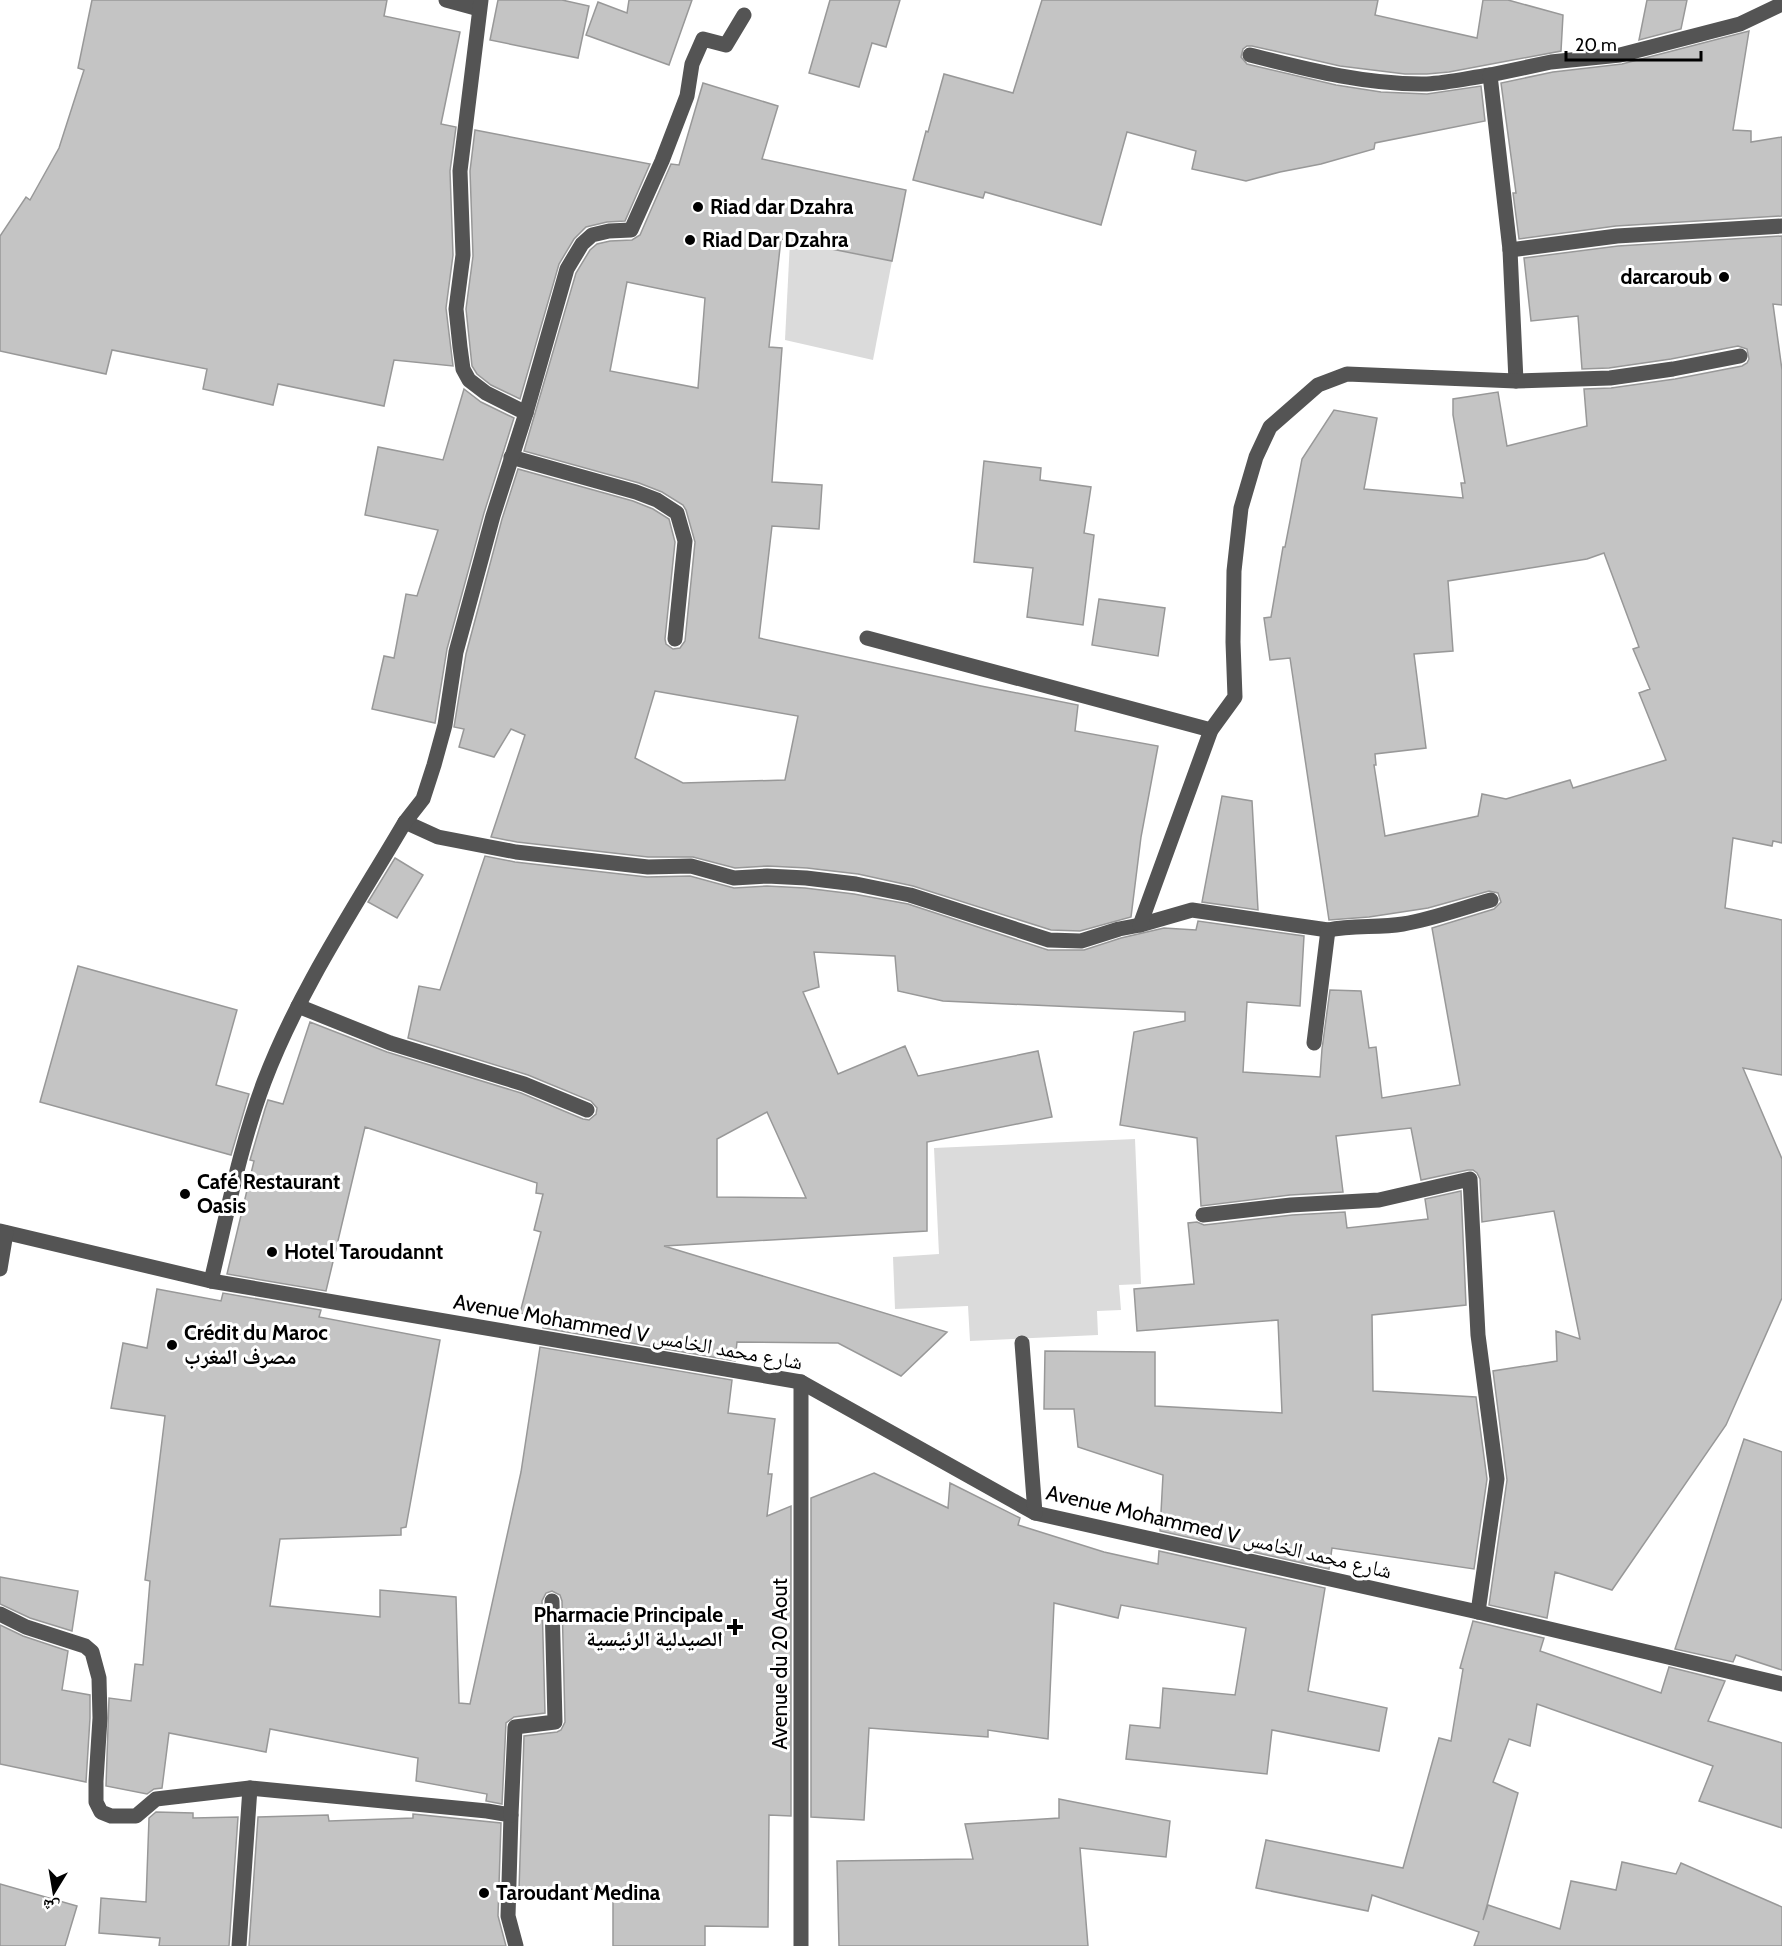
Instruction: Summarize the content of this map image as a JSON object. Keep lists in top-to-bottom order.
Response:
{
  "streets": {
    "street": ["Avenue Mohammed V شارع محمد الخامس", "Avenue du 20 Aout"]
  },
  "crossings": [
    ["Avenue Mohammed V شارع محمد الخامس", "Avenue du 20 Aout"]
  ],
  "places": {
    "other": [
      "Riad dar Dzahra",
      "Riad Dar Dzahra",
      "darcaroub",
      "Café Restaurant Oasis",
      "Hotel Taroudannt",
      "Crédit du Maroc مصرف المغرب",
      "Taroudant Medina"
    ],
    "health": ["Pharmacie Principale الصيدلية الرئيسية"]
  },
  "scale_bar": "20 m",
  "north": "bottom"
}
